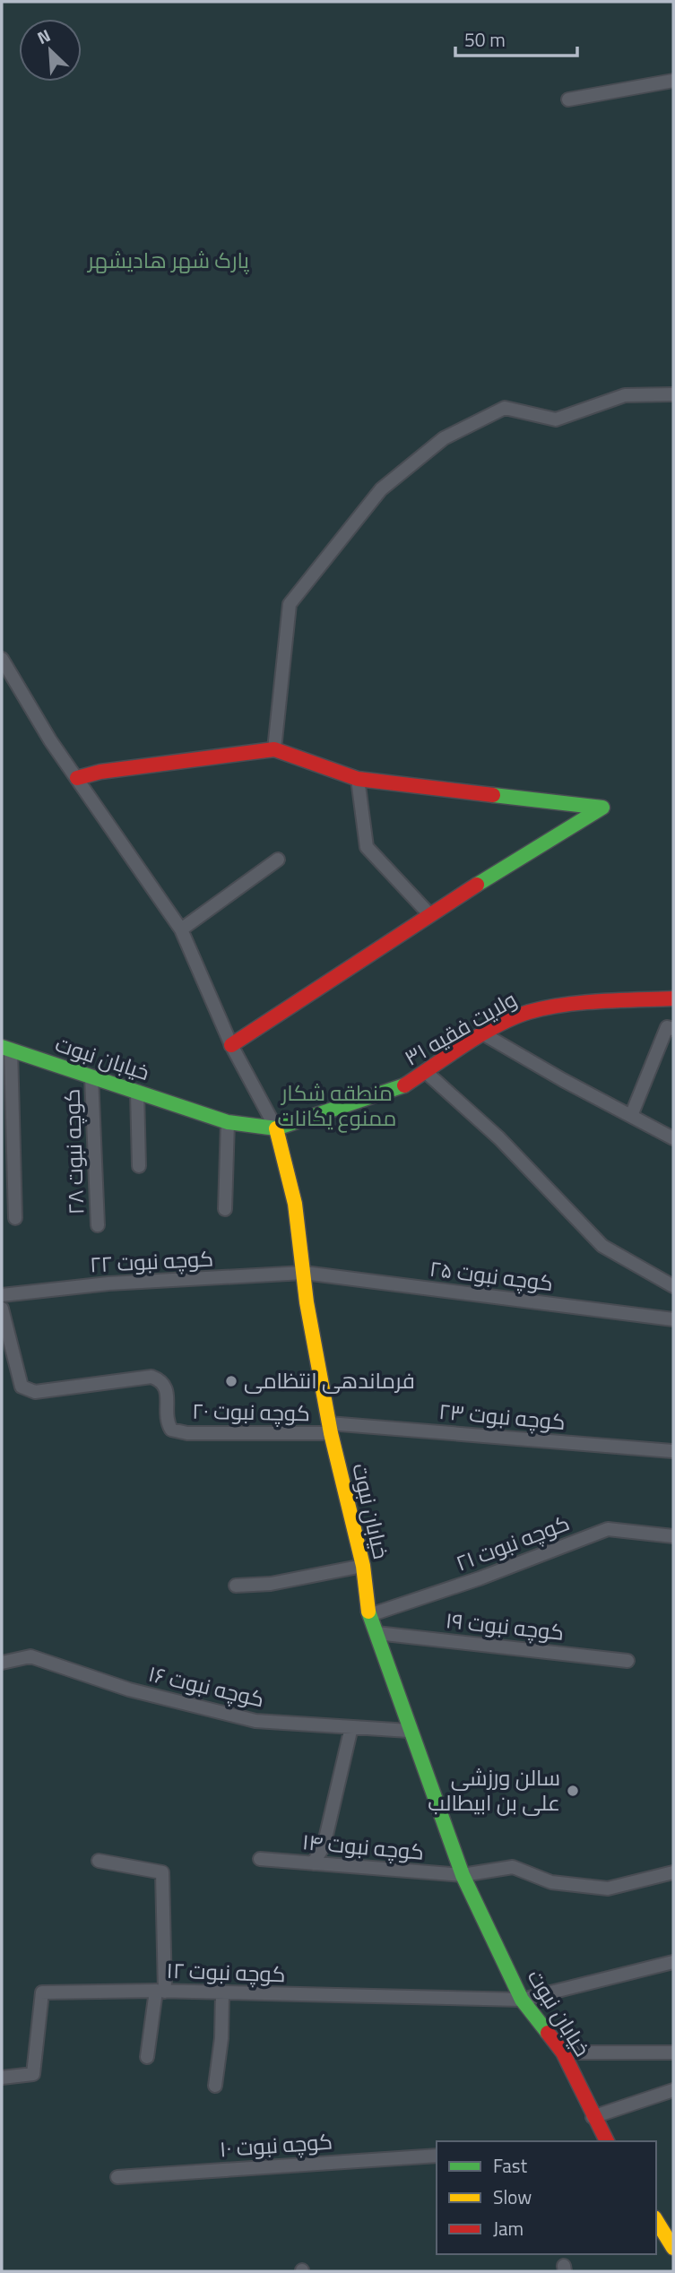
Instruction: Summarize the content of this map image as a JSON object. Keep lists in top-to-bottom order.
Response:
{
  "streets": {
    "street": [
      "ولایت فقیه ۳۱",
      "خیابان نبوت",
      "کوچه نبوت ۲۸",
      "کوچه نبوت ۲۲",
      "کوچه نبوت ۲۵",
      "کوچه نبوت ۲۰",
      "کوچه نبوت ۲۳",
      "کوچه نبوت ۲۱",
      "کوچه نبوت ۱۹",
      "کوچه نبوت ۱۶",
      "کوچه نبوت ۱۴",
      "کوچه نبوت ۱۲",
      "کوچه نبوت ۱۰"
    ]
  },
  "crossings": [
    ["ولایت فقیه ۳۱", "خیابان نبوت"],
    ["خیابان نبوت", "کوچه نبوت ۲۸"],
    ["خیابان نبوت", "کوچه نبوت ۲۲"],
    ["خیابان نبوت", "کوچه نبوت ۲۵"],
    ["خیابان نبوت", "کوچه نبوت ۲۰"],
    ["خیابان نبوت", "کوچه نبوت ۲۳"],
    ["خیابان نبوت", "کوچه نبوت ۲۱"],
    ["خیابان نبوت", "کوچه نبوت ۱۹"],
    ["خیابان نبوت", "کوچه نبوت ۱۶"],
    ["خیابان نبوت", "کوچه نبوت ۱۴"],
    ["خیابان نبوت", "کوچه نبوت ۱۲"],
    ["کوچه نبوت ۲۲", "کوچه نبوت ۲۵"],
    ["کوچه نبوت ۲۰", "کوچه نبوت ۲۳"]
  ],
  "parks": ["پارک شهر هادیشهر", "منطقه شکار ممنوع یکانات"],
  "places": ["فرماندهی انتظامی", "سالن ورزشی علی بن ابیطالب"],
  "legend": ["Fast", "Slow", "Jam"],
  "scale_bar": "50 m",
  "north": "top left"
}
